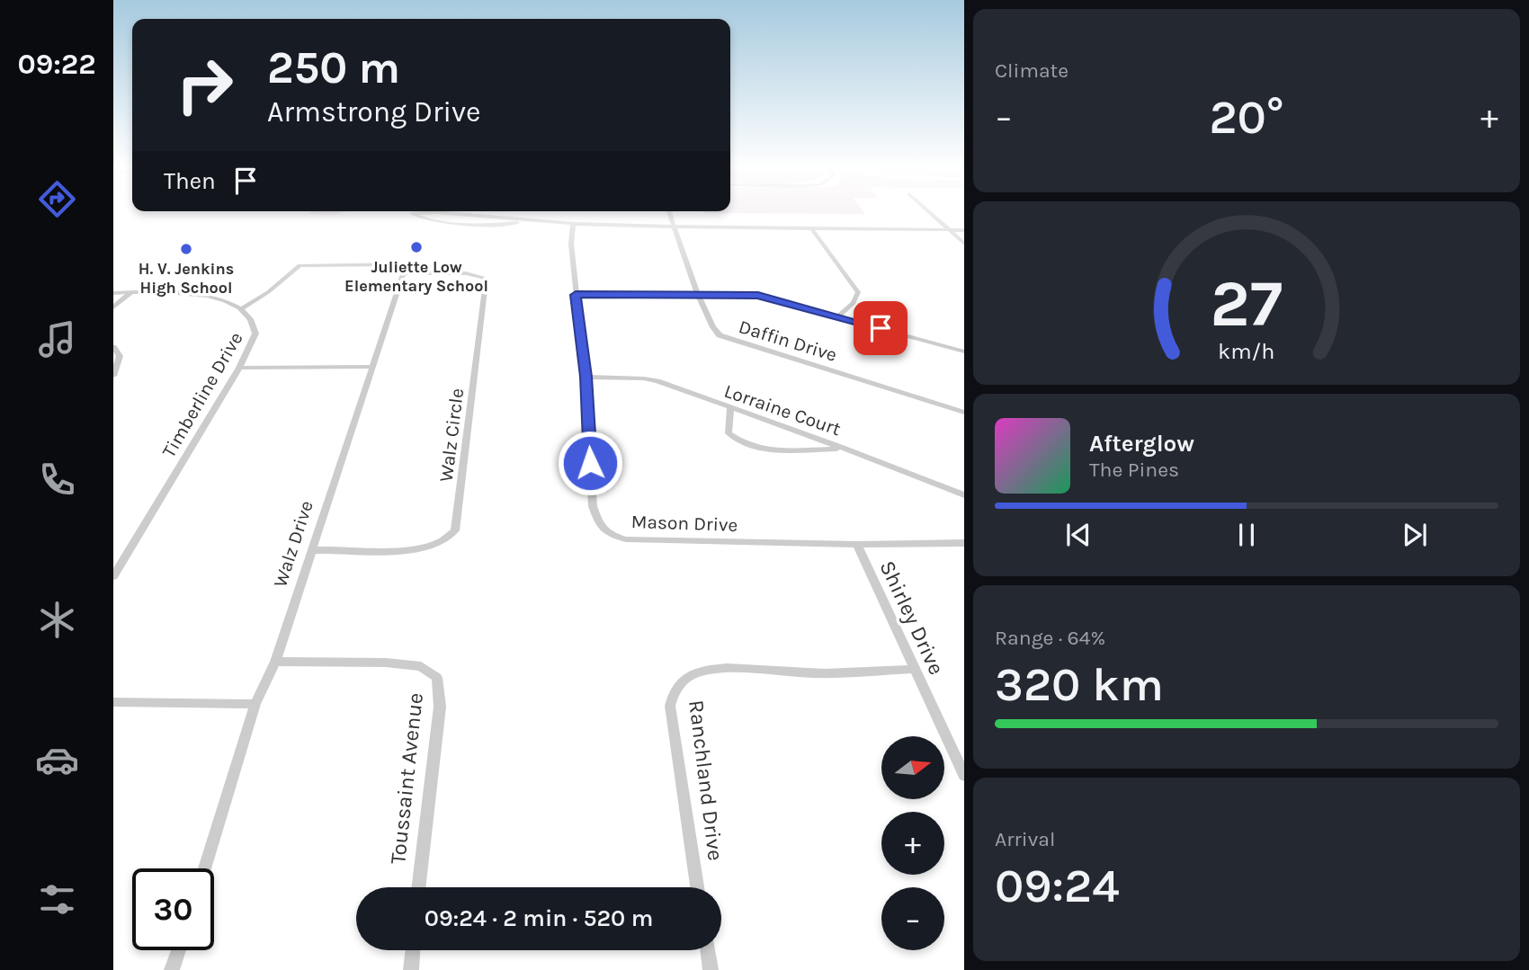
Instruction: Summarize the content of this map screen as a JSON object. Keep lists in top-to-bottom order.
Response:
{
  "streets": {
    "street": [
      "Daffin Drive",
      "Timberline Drive",
      "Lorraine Court",
      "Walz Circle",
      "Mason Drive",
      "Walz Drive",
      "Shirley Drive",
      "Toussaint Avenue",
      "Ranchland Drive"
    ]
  },
  "crossings": [
    ["Lorraine Court", "Mason Drive"],
    ["Walz Circle", "Walz Drive"],
    ["Mason Drive", "Shirley Drive"],
    ["Walz Drive", "Toussaint Avenue"],
    ["Shirley Drive", "Ranchland Drive"]
  ],
  "places": ["Juliette Low Elementary School", "H. V. Jenkins High School"],
  "north": "right",
  "page": {
    "tabs": "09:22",
    "tile": [
      "Climate",
      ["Range · 64%", "320 km"],
      ["Arrival", "09:24"]
    ],
    "turn": ["250 m", "Armstrong Drive"],
    "heat": ["−", "20°", "+"],
    "then": "Then",
    "song": ["Afterglow", "The Pines"],
    "map_buttons": ["+", "−"],
    "limit": "30",
    "trip": "09:24 · 2 min · 520 m",
    "gauge": ["27", "km/h"]
  }
}
